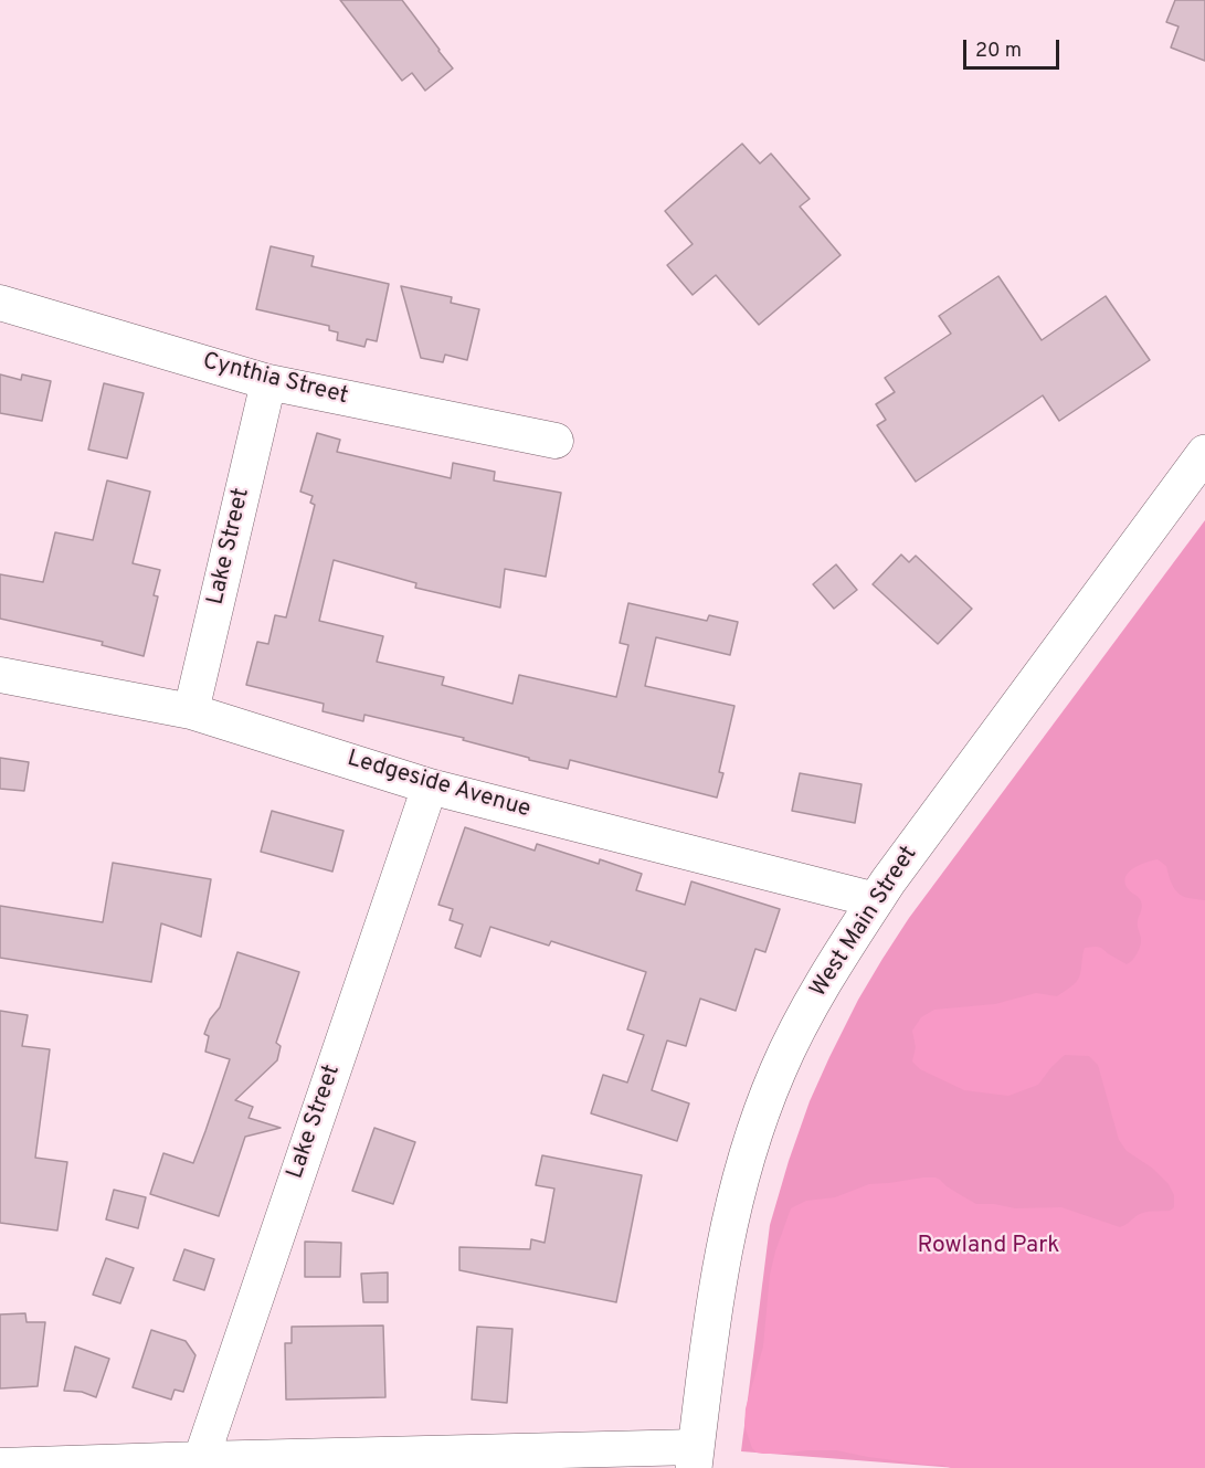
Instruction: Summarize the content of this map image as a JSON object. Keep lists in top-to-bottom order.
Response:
{
  "streets": {
    "main road": ["West Main Street"],
    "street": ["Cynthia Street", "Lake Street", "Ledgeside Avenue"]
  },
  "crossings": [
    ["Cynthia Street", "Lake Street"],
    ["Lake Street", "Ledgeside Avenue"],
    ["Ledgeside Avenue", "West Main Street"]
  ],
  "parks": ["Rowland Park"],
  "scale_bar": "20 m"
}
